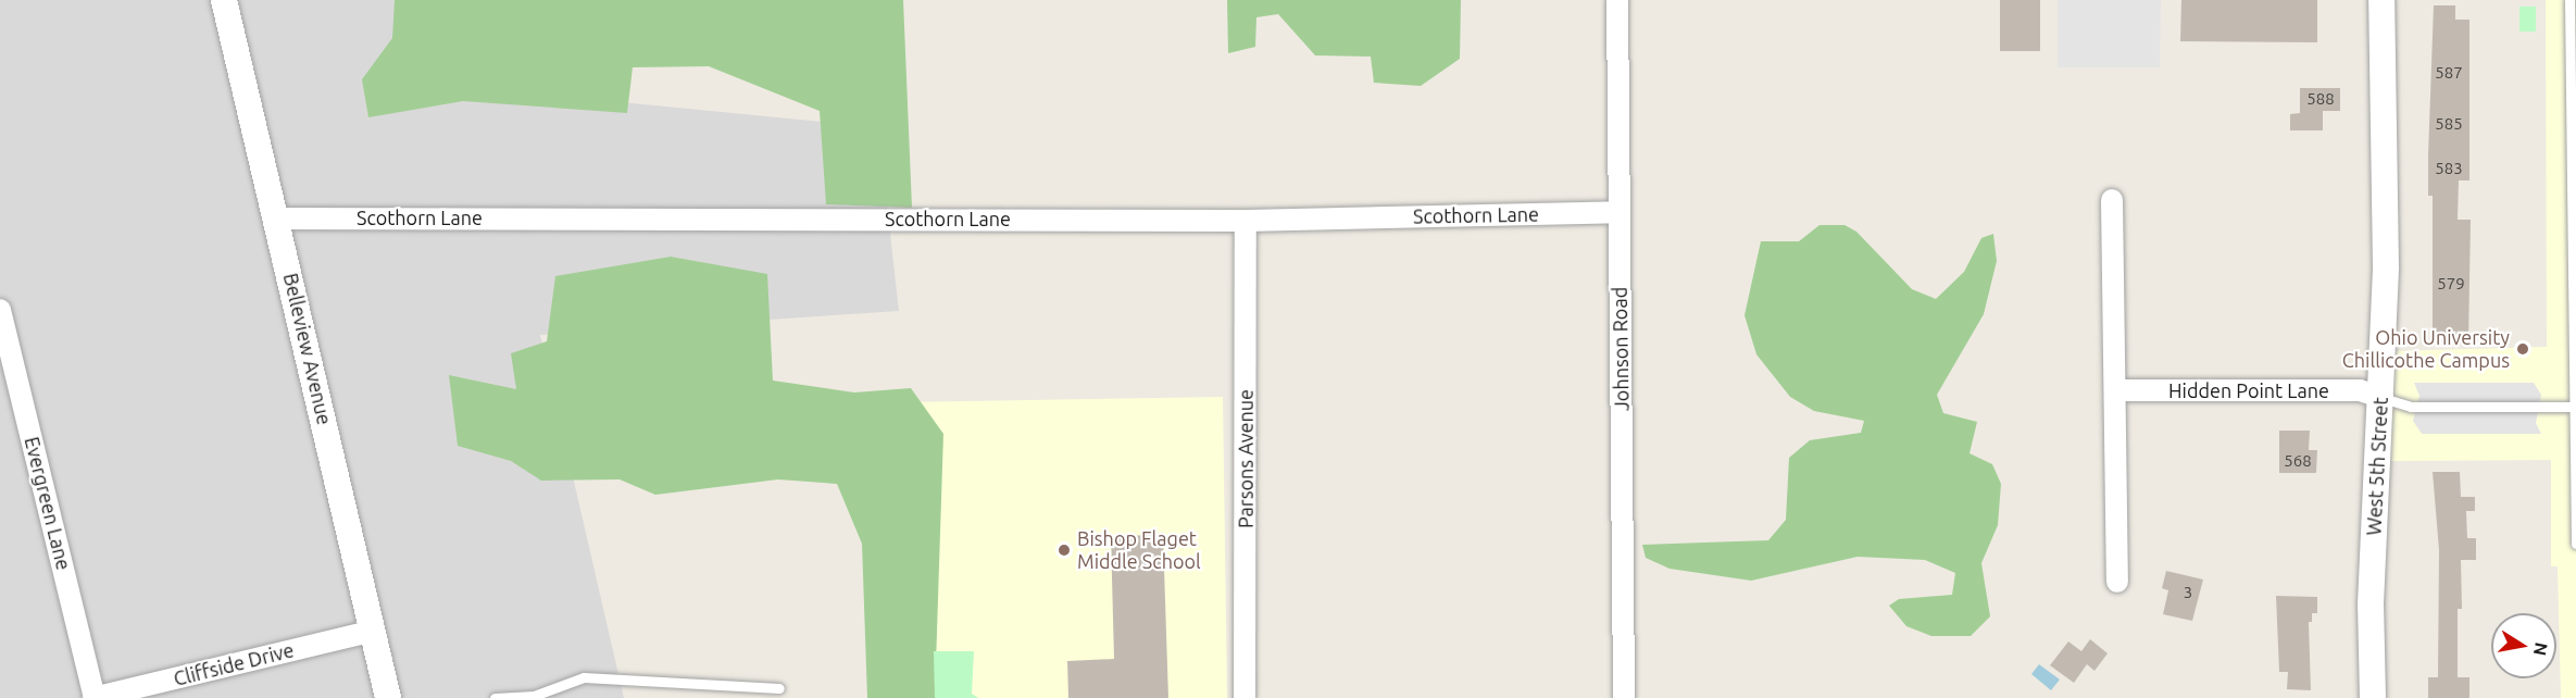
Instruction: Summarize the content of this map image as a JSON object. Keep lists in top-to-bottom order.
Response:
{
  "streets": {
    "street": [
      "Scothorn Lane",
      "Belleview Avenue",
      "Johnson Road",
      "Hidden Point Lane",
      "Parsons Avenue",
      "West 5th Street",
      "Evergreen Lane",
      "Cliffside Drive"
    ]
  },
  "crossings": [
    ["Scothorn Lane", "Belleview Avenue"],
    ["Scothorn Lane", "Johnson Road"],
    ["Scothorn Lane", "Parsons Avenue"],
    ["Belleview Avenue", "Cliffside Drive"],
    ["Hidden Point Lane", "West 5th Street"],
    ["Evergreen Lane", "Cliffside Drive"]
  ],
  "places": ["Ohio University Chillicothe Campus", "Bishop Flaget Middle School"],
  "house_numbers": [
    "587",
    "588",
    "585",
    "583",
    "579",
    "568",
    "3"
  ],
  "north": "right"
}
